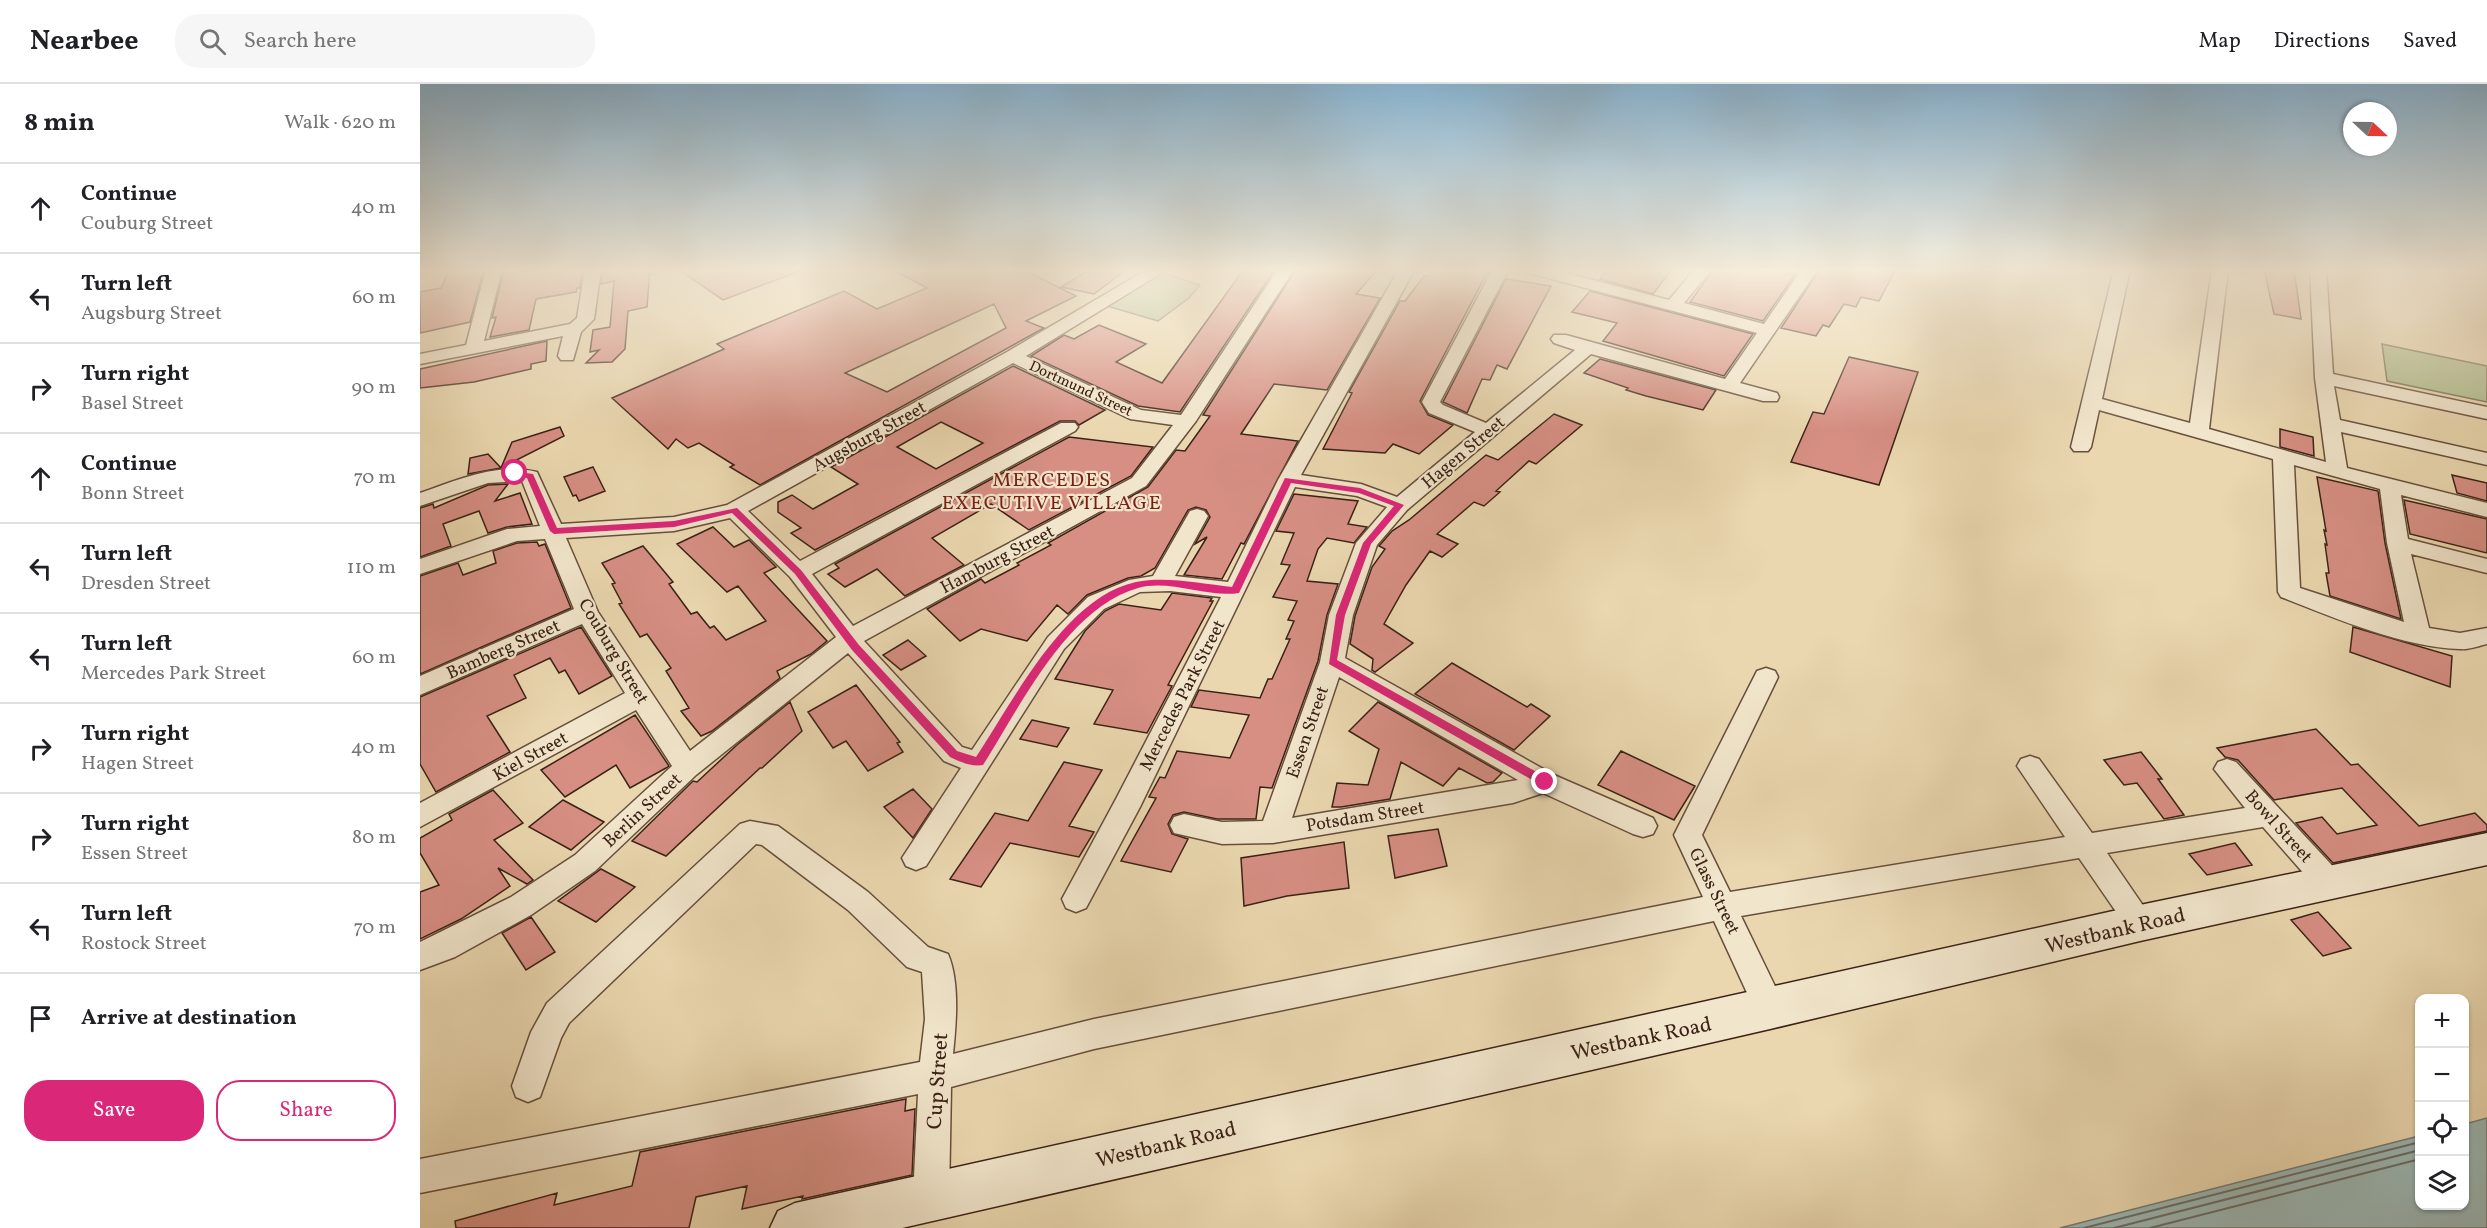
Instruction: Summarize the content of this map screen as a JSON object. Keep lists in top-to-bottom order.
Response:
{
  "streets": {
    "street": [
      "Dortmund Street",
      "Augsburg Street",
      "Hagen Street",
      "Hamburg Street",
      "Bamberg Street",
      "Couburg Street",
      "Mercedes Park Street",
      "Essen Street",
      "Kiel Street",
      "Berlin Street",
      "Potsdam Street",
      "Bowl Street",
      "Glass Street",
      "Westbank Road",
      "Cup Street"
    ]
  },
  "crossings": [
    ["Dortmund Street", "Augsburg Street"],
    ["Dortmund Street", "Hamburg Street"],
    ["Augsburg Street", "Couburg Street"],
    ["Hagen Street", "Essen Street"],
    ["Hamburg Street", "Berlin Street"],
    ["Bamberg Street", "Couburg Street"],
    ["Couburg Street", "Kiel Street"],
    ["Couburg Street", "Berlin Street"],
    ["Essen Street", "Potsdam Street"],
    ["Bowl Street", "Westbank Road"],
    ["Glass Street", "Westbank Road"],
    ["Westbank Road", "Cup Street"]
  ],
  "districts": ["MERCEDES EXECUTIVE VILLAGE"],
  "north": "right",
  "page": {
    "header": "Nearbee",
    "search": "Search here",
    "nav": ["Map", "Directions", "Saved"],
    "heading": ["8 min", "Walk · 620 m"],
    "list": [
      ["Continue", "Couburg Street", "40 m"],
      ["Turn left", "Augsburg Street", "60 m"],
      ["Turn right", "Basel Street", "90 m"],
      ["Continue", "Bonn Street", "70 m"],
      ["Turn left", "Dresden Street", "110 m"],
      ["Turn left", "Mercedes Park Street", "60 m"],
      ["Turn right", "Hagen Street", "40 m"],
      ["Turn right", "Essen Street", "80 m"],
      ["Turn left", "Rostock Street", "70 m"],
      "Arrive at destination"
    ],
    "map_buttons": ["+", "−"],
    "buttons": ["Save", "Share"]
  }
}
